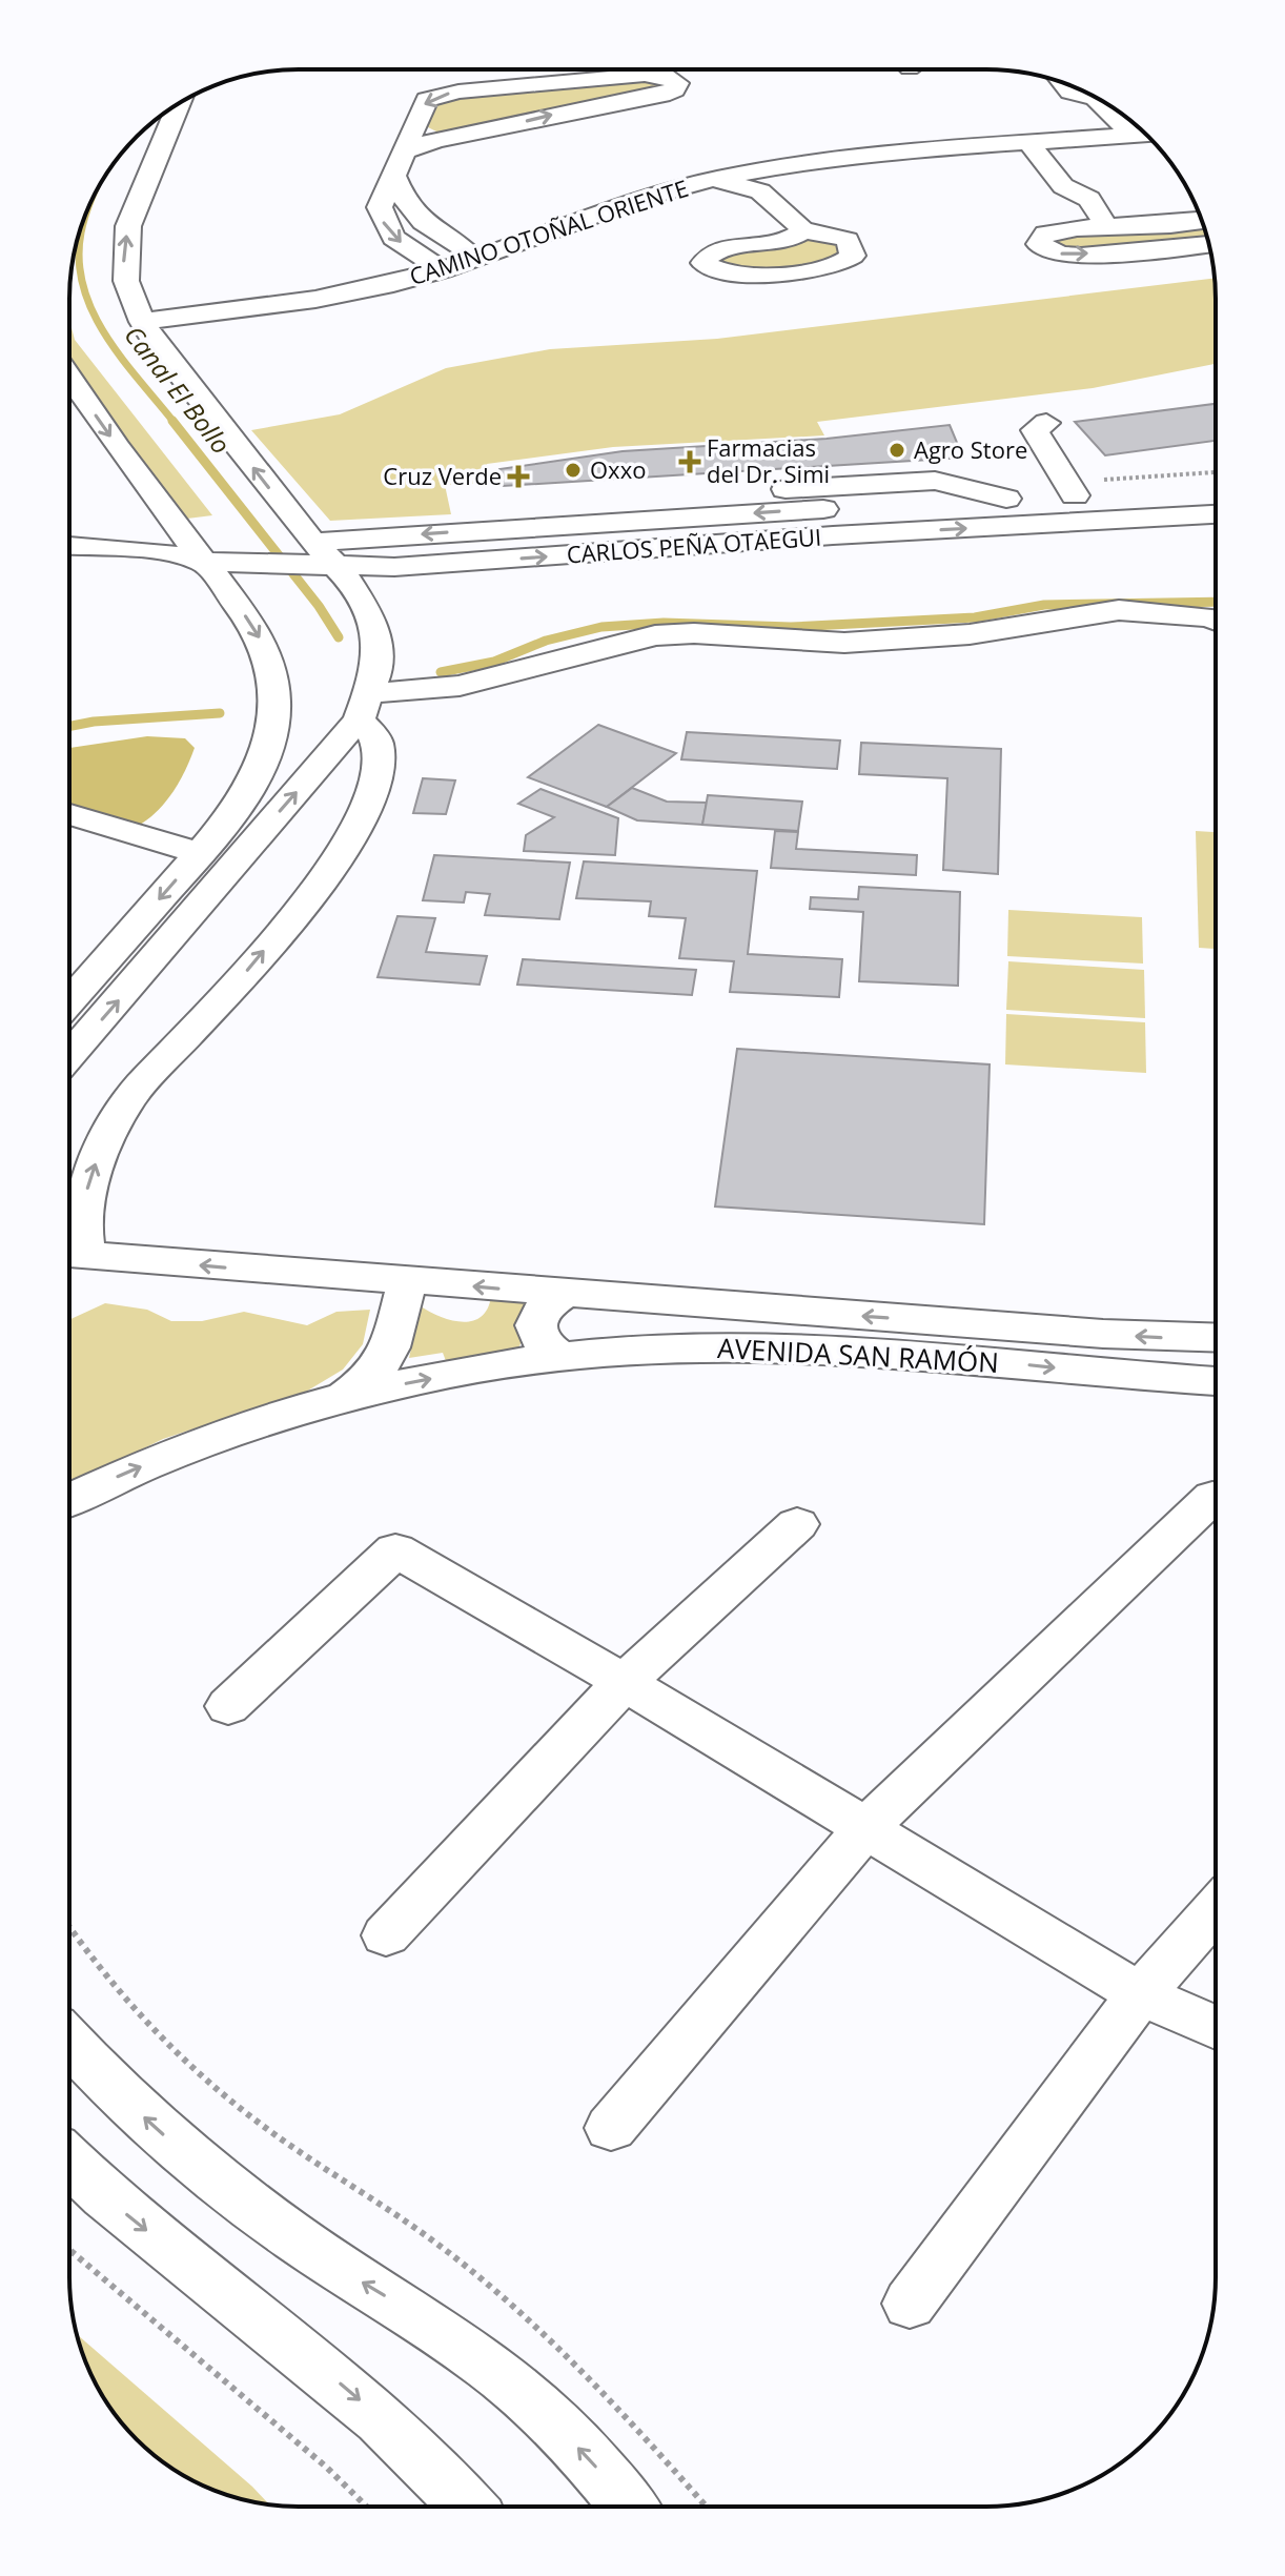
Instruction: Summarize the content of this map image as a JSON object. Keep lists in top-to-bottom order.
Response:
{
  "streets": {
    "street": ["CAMINO OTOÑAL ORIENTE", "CARLOS PEÑA OTAEGUI", "AVENIDA SAN RAMÓN"]
  },
  "water": ["Canal El Bollo"],
  "places": {
    "other": ["Agro Store", "Oxxo"],
    "health": ["Farmacias del Dr. Simi", "Cruz Verde"]
  }
}
